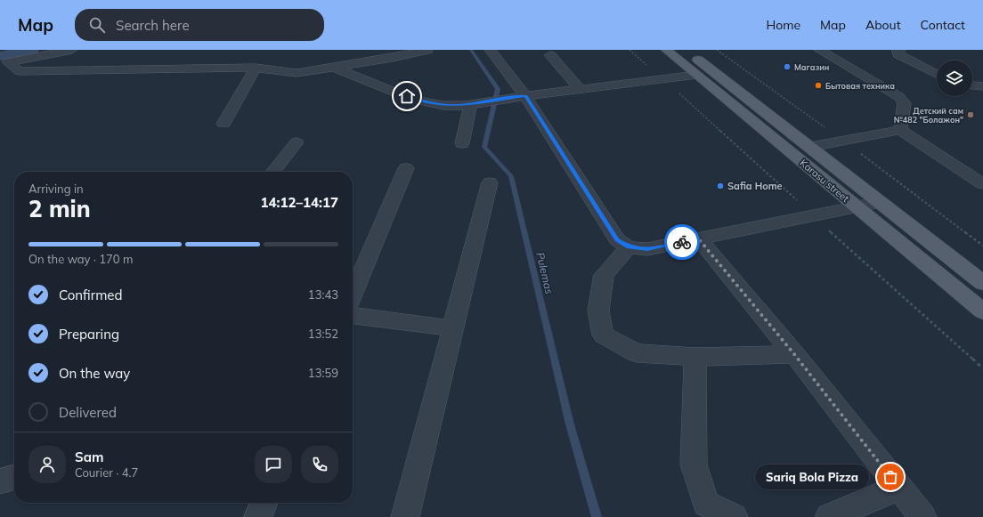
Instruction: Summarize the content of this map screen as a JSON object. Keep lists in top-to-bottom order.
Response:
{
  "streets": {
    "main road": ["Karasu street"]
  },
  "water": ["Pulemas"],
  "places": [
    "Магазин",
    "Бытовая техника",
    "Детский сам №482 \"Болажон\"",
    "Safia Home",
    "Sariq Bola Pizza"
  ],
  "page": {
    "header": "Map",
    "search": "Search here",
    "nav": [
      "Home",
      "Map",
      "About",
      "Contact"
    ],
    "heading": ["2 min", "Arriving in", "14:12–14:17"],
    "panel": ["Sam", "Courier · 4.7"],
    "bar": "On the way · 170 m",
    "list": [
      ["Confirmed", "13:43"],
      ["Preparing", "13:52"],
      ["On the way", "13:59"],
      "Delivered"
    ],
    "bubble": "Sariq Bola Pizza"
  }
}
